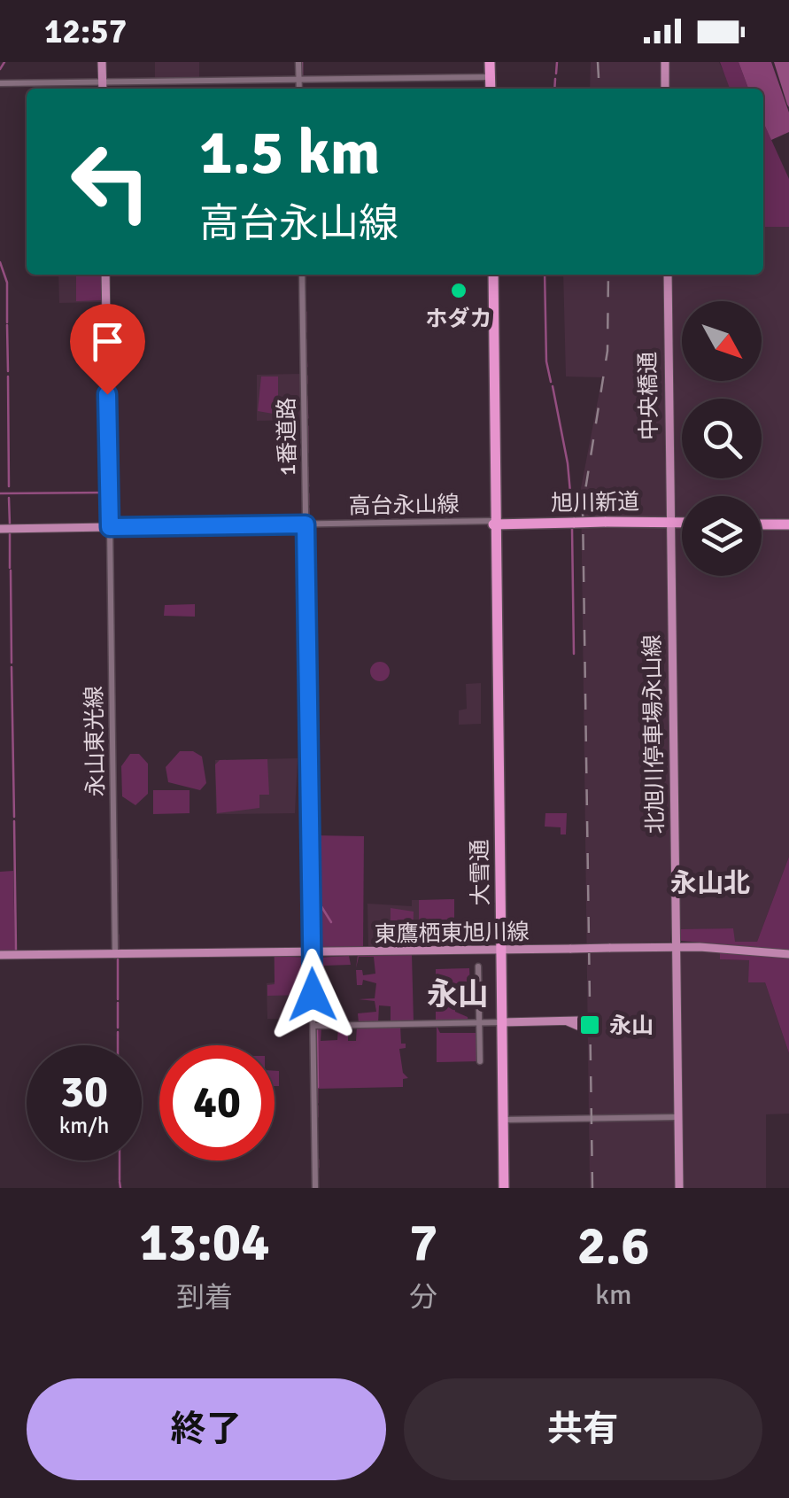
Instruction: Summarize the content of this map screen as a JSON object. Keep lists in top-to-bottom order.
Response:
{
  "streets": {
    "highway": ["旭川新道", "大雪通"],
    "main road": ["中央橋通", "北旭川停車場永山線", "東鷹栖東旭川線"],
    "street": ["1番道路", "高台永山線", "永山東光線"]
  },
  "crossings": [
    ["中央橋通", "旭川新道"],
    ["中央橋通", "北旭川停車場永山線"],
    ["1番道路", "高台永山線"],
    ["1番道路", "東鷹栖東旭川線"],
    ["旭川新道", "高台永山線"],
    ["旭川新道", "北旭川停車場永山線"],
    ["旭川新道", "大雪通"],
    ["高台永山線", "永山東光線"],
    ["高台永山線", "大雪通"],
    ["北旭川停車場永山線", "東鷹栖東旭川線"],
    ["永山東光線", "東鷹栖東旭川線"],
    ["大雪通", "東鷹栖東旭川線"]
  ],
  "districts": ["永山北", "永山"],
  "places": {
    "other": ["ホダカ"],
    "transit": ["永山"]
  },
  "north": "bottom right",
  "page": {
    "status": "12:57",
    "turn": ["1.5 km", "高台永山線"],
    "speed": "30 km/h",
    "limit": "40",
    "eta": [
      "13:04",
      "到着",
      "7",
      "分",
      "2.6",
      "km"
    ],
    "buttons": ["終了", "共有"]
  }
}
